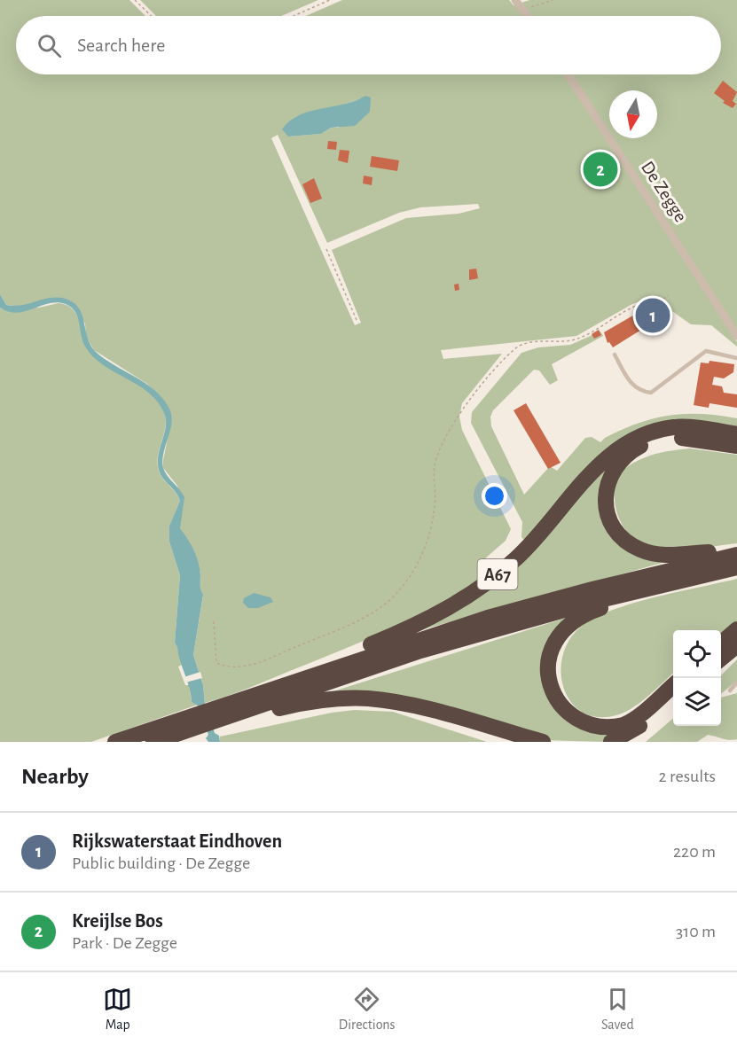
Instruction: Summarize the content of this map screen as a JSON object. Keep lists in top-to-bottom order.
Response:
{
  "streets": {
    "highway": ["A67"],
    "street": ["De Zegge"]
  },
  "north": "bottom",
  "page": {
    "search": "Search here",
    "pins": ["2", "1"],
    "heading": ["Nearby", "2 results"],
    "list": [
      {
        "mark": "1",
        "name": "Rijkswaterstaat Eindhoven",
        "note": "Public building · De Zegge",
        "value": "220 m"
      },
      {
        "mark": "2",
        "name": "Kreijlse Bos",
        "note": "Park · De Zegge",
        "value": "310 m"
      }
    ],
    "nav": ["Map", "Directions", "Saved"]
  }
}
